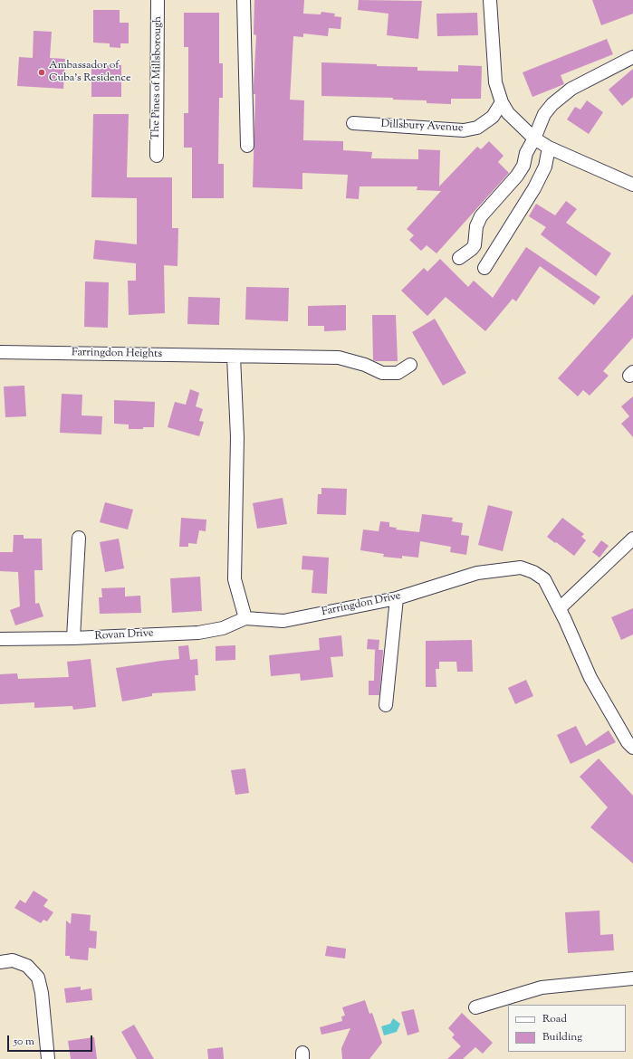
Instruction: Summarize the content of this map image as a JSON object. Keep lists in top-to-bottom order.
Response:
{
  "streets": {
    "street": [
      "The Pines of Millsborough",
      "Dillsbury Avenue",
      "Farringdon Heights",
      "Farringdon Drive",
      "Rovan Drive"
    ]
  },
  "crossings": [
    ["Farringdon Drive", "Rovan Drive"]
  ],
  "places": ["Ambassador of Cuba's Residence"],
  "legend": ["Road", "Building"],
  "scale_bar": "50 m"
}
